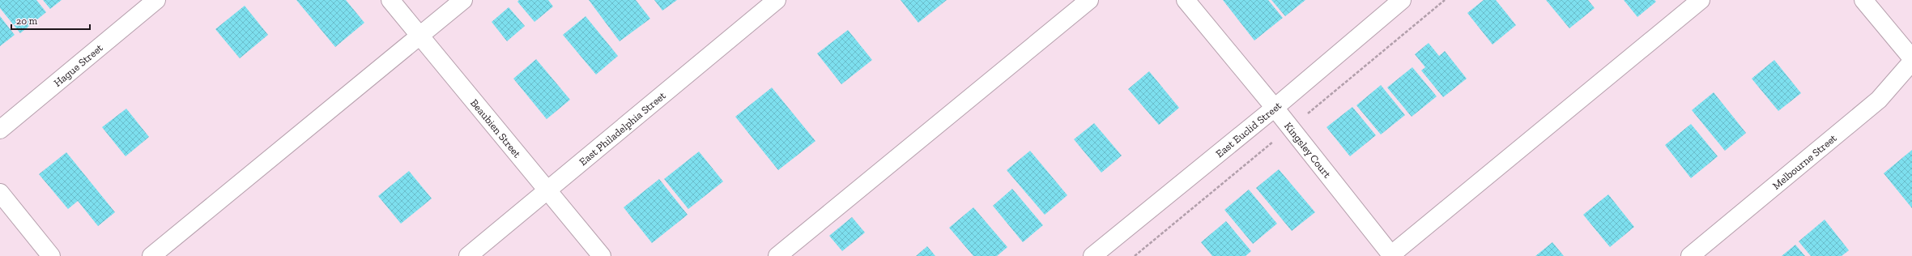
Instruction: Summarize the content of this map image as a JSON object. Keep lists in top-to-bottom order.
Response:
{
  "streets": {
    "street": [
      "Hague Street",
      "Beaubien Street",
      "East Philadelphia Street",
      "East Euclid Street",
      "Kingsley Court",
      "Melbourne Street"
    ]
  },
  "crossings": [
    ["Beaubien Street", "East Philadelphia Street"],
    ["East Euclid Street", "Kingsley Court"]
  ],
  "scale_bar": "20 m"
}
